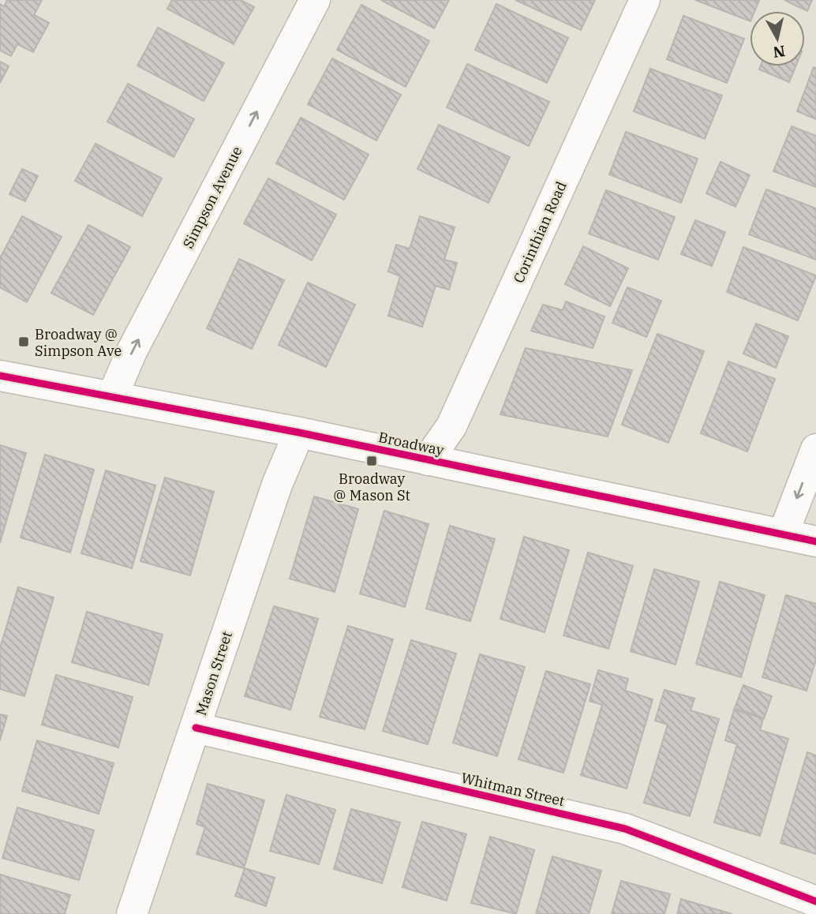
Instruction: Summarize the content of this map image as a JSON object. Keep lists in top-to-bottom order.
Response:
{
  "streets": {
    "street": [
      "Simpson Avenue",
      "Corinthian Road",
      "Broadway",
      "Mason Street",
      "Whitman Street"
    ]
  },
  "crossings": [
    ["Simpson Avenue", "Broadway"],
    ["Corinthian Road", "Broadway"],
    ["Broadway", "Mason Street"],
    ["Mason Street", "Whitman Street"]
  ],
  "one_way": ["Simpson Avenue"],
  "places": {
    "transit": ["Broadway @ Simpson Ave", "Broadway @ Mason St"]
  },
  "north": "bottom"
}
